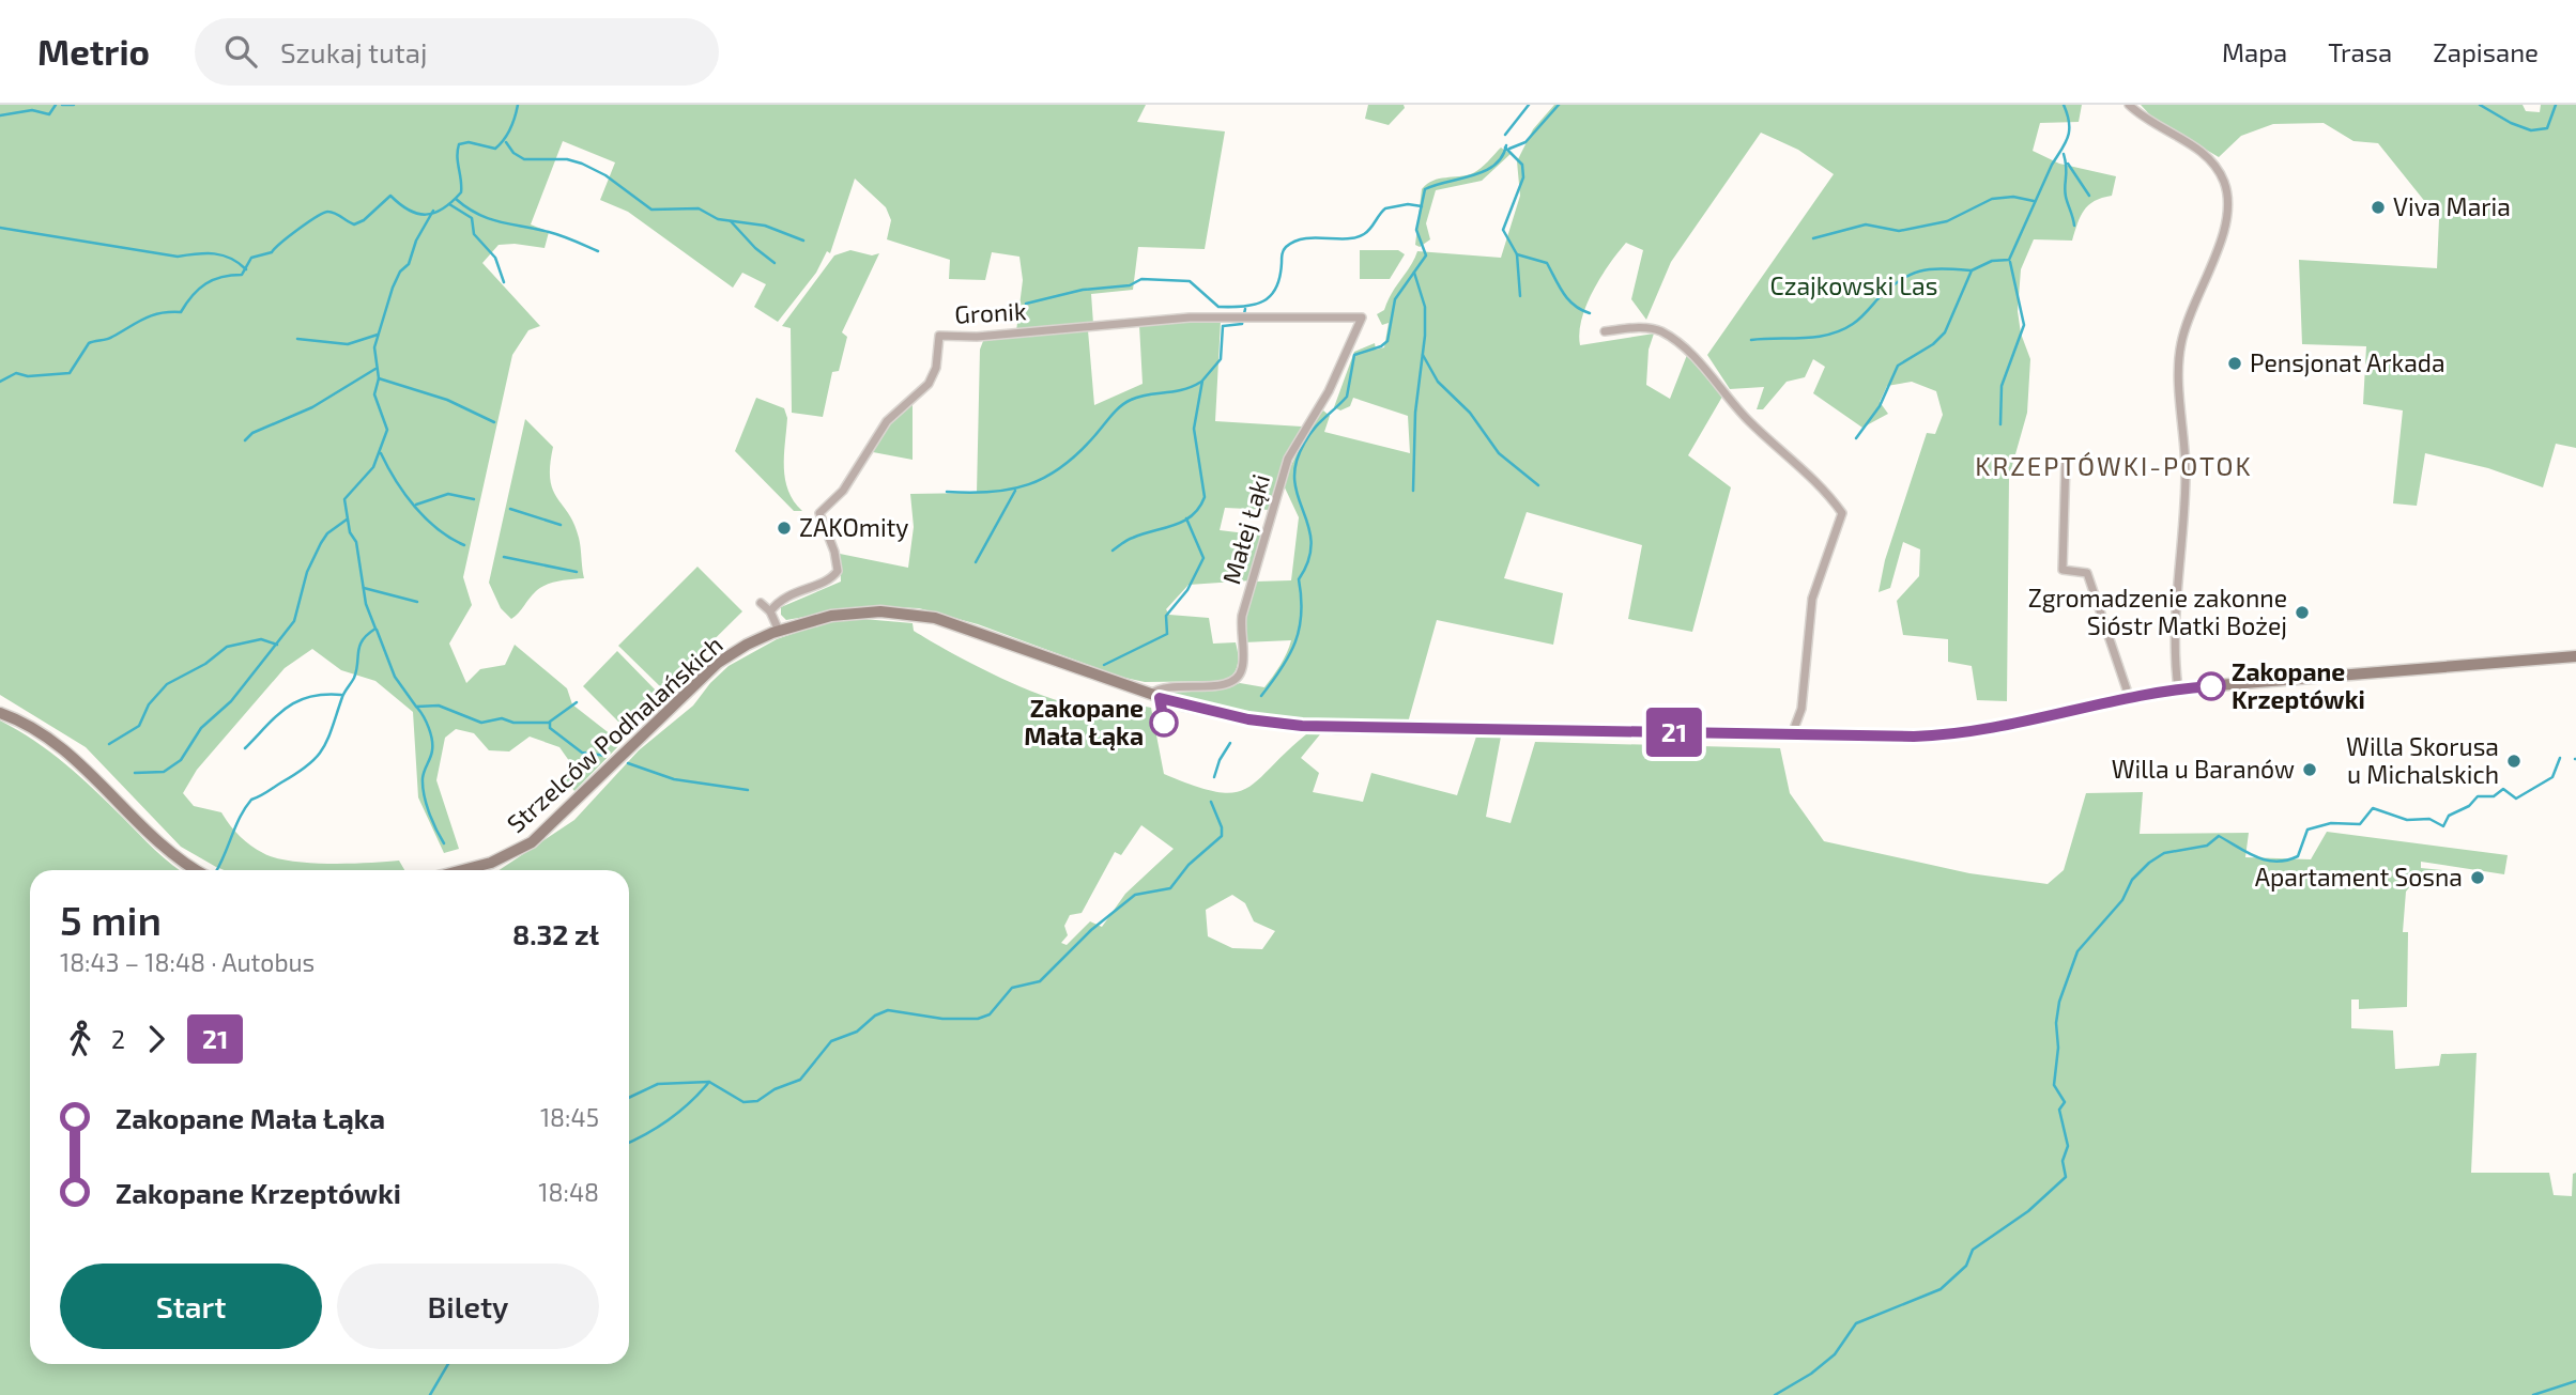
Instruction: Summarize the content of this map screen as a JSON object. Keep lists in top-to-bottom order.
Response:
{
  "streets": {
    "main road": ["Strzelców Podhalańskich"],
    "street": ["Gronik", "Małej Łąki"]
  },
  "crossings": [
    ["Gronik", "Małej Łąki"],
    ["Małej Łąki", "Strzelców Podhalańskich"]
  ],
  "districts": ["KRZEPTÓWKI-POTOK"],
  "parks": ["Czajkowski Las"],
  "places": [
    "Viva Maria",
    "Pensjonat Arkada",
    "ZAKOmity",
    "Zgromadzenie zakonne Sióstr Matki Bożej",
    "Zakopane Krzeptówki",
    "Zakopane Mała Łąka",
    "Willa Skorusa u Michalskich",
    "Willa u Baranów",
    "Apartament Sosna"
  ],
  "lines": ["bus line 21"],
  "page": {
    "header": "Metrio",
    "search": "Szukaj tutaj",
    "nav": ["Mapa", "Trasa", "Zapisane"],
    "on_map": "21",
    "heading": ["5 min", "18:43 – 18:48 · Autobus", "8.32 zł"],
    "legs": ["2", "21"],
    "list": [
      {
        "name": "Zakopane Mała Łąka",
        "value": "18:45"
      },
      {
        "name": "Zakopane Krzeptówki",
        "value": "18:48"
      }
    ],
    "buttons": ["Start", "Bilety"]
  }
}
